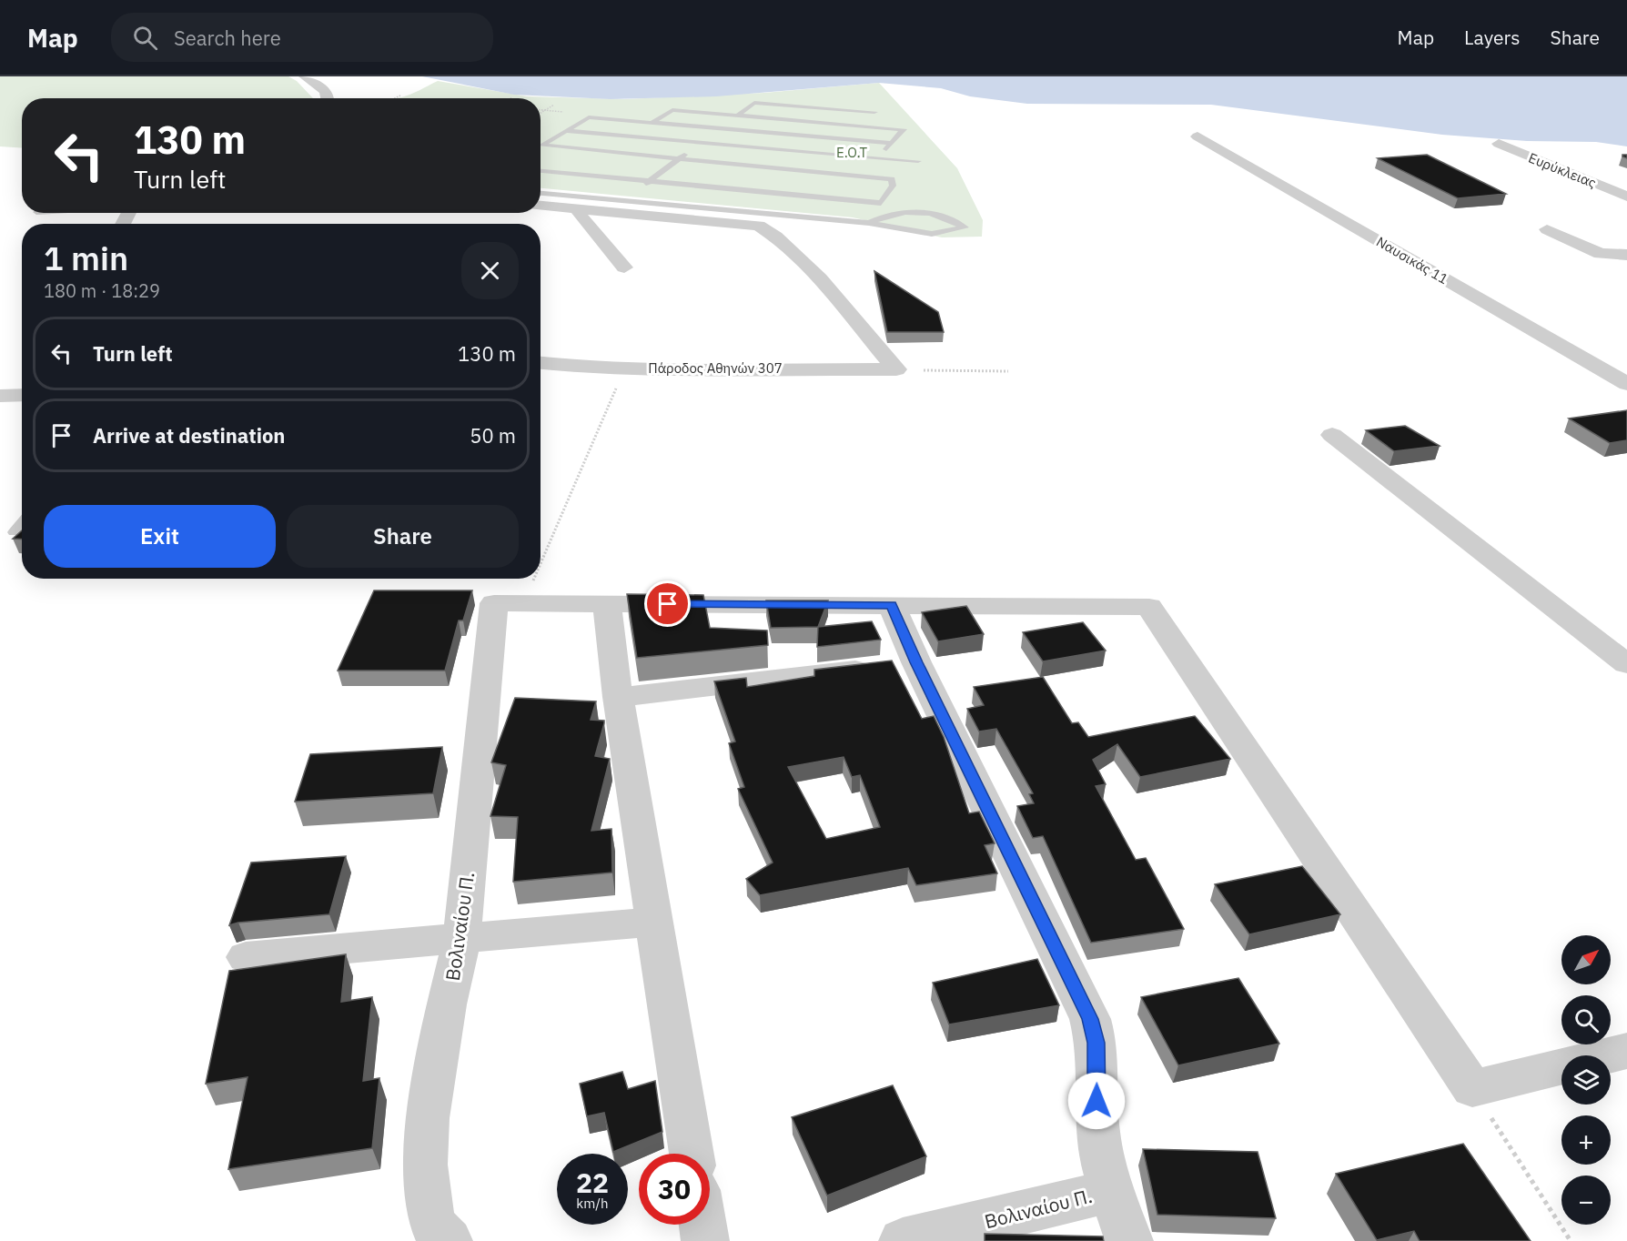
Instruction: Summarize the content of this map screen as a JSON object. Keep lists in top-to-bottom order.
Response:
{
  "streets": {
    "street": [
      "Ευρύκλειας",
      "Ναυσικάς 11",
      "Πάροδος Αθηνών 307",
      "Βολιναίου Π."
    ]
  },
  "parks": ["E.O.T"],
  "north": "top right",
  "page": {
    "header": "Map",
    "search": "Search here",
    "nav": ["Map", "Layers", "Share"],
    "turn": ["130 m", "Turn left"],
    "heading": ["1 min", "180 m · 18:29"],
    "list": [
      {
        "name": "Turn left",
        "value": "130 m"
      },
      {
        "name": "Arrive at destination",
        "value": "50 m"
      }
    ],
    "buttons": ["Exit", "Share"],
    "map_buttons": ["+", "−"],
    "speed": "22 km/h",
    "limit": "30"
  }
}
